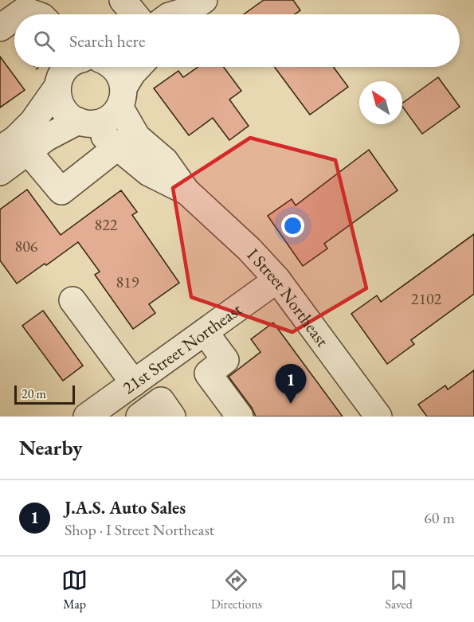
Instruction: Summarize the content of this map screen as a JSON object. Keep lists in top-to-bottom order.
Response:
{
  "streets": {
    "street": ["I Street Northeast", "21st Street Northeast"]
  },
  "crossings": [
    ["I Street Northeast", "21st Street Northeast"]
  ],
  "house_numbers": [
    "822",
    "806",
    "819",
    "2102"
  ],
  "scale_bar": "20 m",
  "north": "top left",
  "page": {
    "search": "Search here",
    "pins": "1",
    "scale": "20 m",
    "heading": "Nearby",
    "list": [
      {
        "mark": "1",
        "name": "J.A.S. Auto Sales",
        "note": "Shop · I Street Northeast",
        "value": "60 m"
      }
    ],
    "nav": ["Map", "Directions", "Saved"]
  }
}
